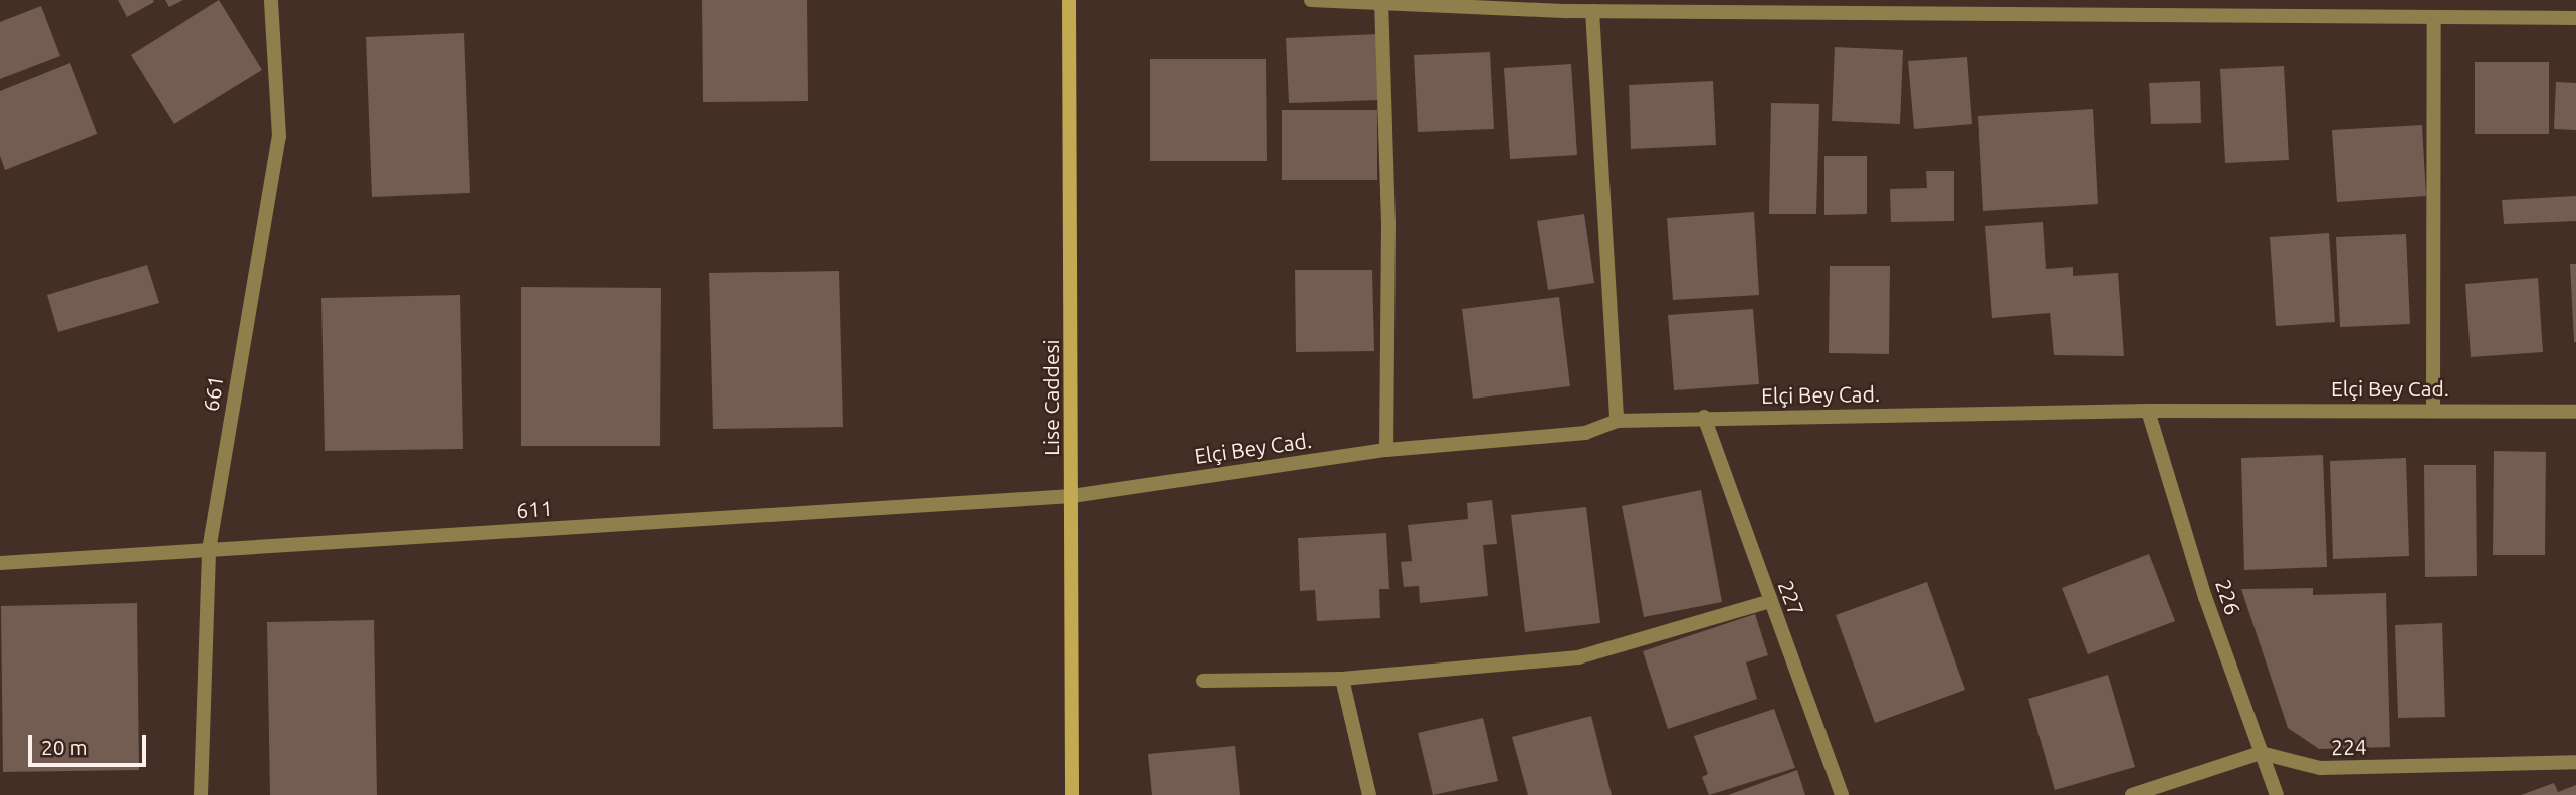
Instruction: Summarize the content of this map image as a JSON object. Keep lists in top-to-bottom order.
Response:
{
  "streets": {
    "street": [
      "Elçi Bey Cad.",
      "661",
      "Lise Caddesi",
      "611",
      "226",
      "227",
      "224"
    ]
  },
  "crossings": [
    ["Elçi Bey Cad.", "Lise Caddesi"],
    ["Elçi Bey Cad.", "611"],
    ["Elçi Bey Cad.", "226"],
    ["Elçi Bey Cad.", "227"],
    ["661", "611"],
    ["Lise Caddesi", "611"],
    ["226", "224"]
  ],
  "scale_bar": "20 m"
}
